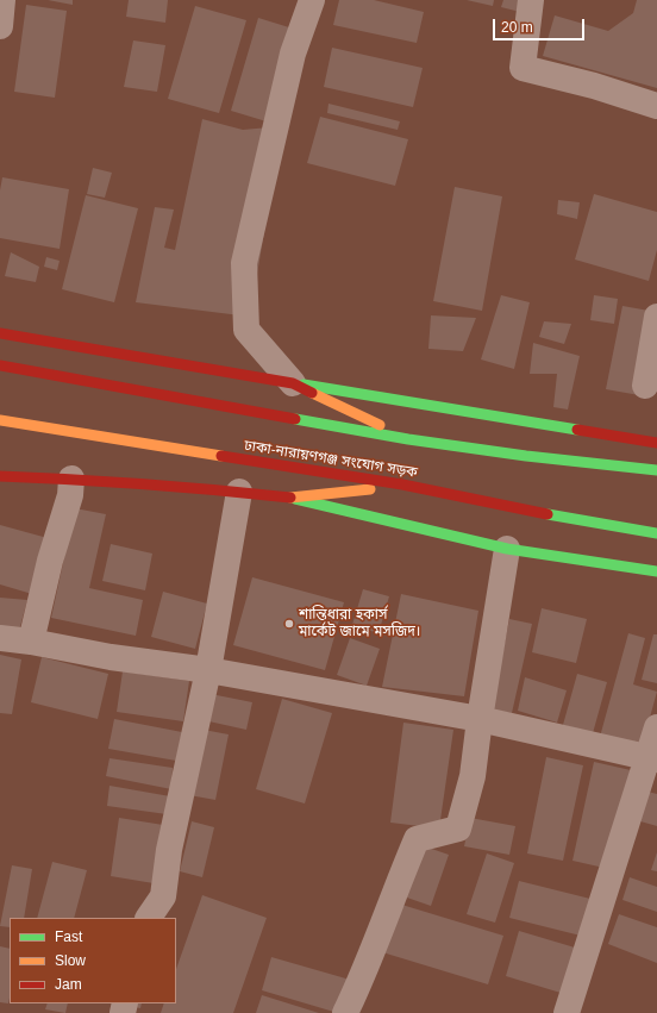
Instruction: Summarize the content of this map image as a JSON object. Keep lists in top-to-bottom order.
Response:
{
  "streets": {
    "main road": ["ঢাকা-নারায়ণগঞ্জ সংযোগ সড়ক"]
  },
  "places": ["শান্তিধারা হকার্স মার্কেট জামে মসজিদ।"],
  "legend": ["Fast", "Slow", "Jam"],
  "scale_bar": "20 m"
}
